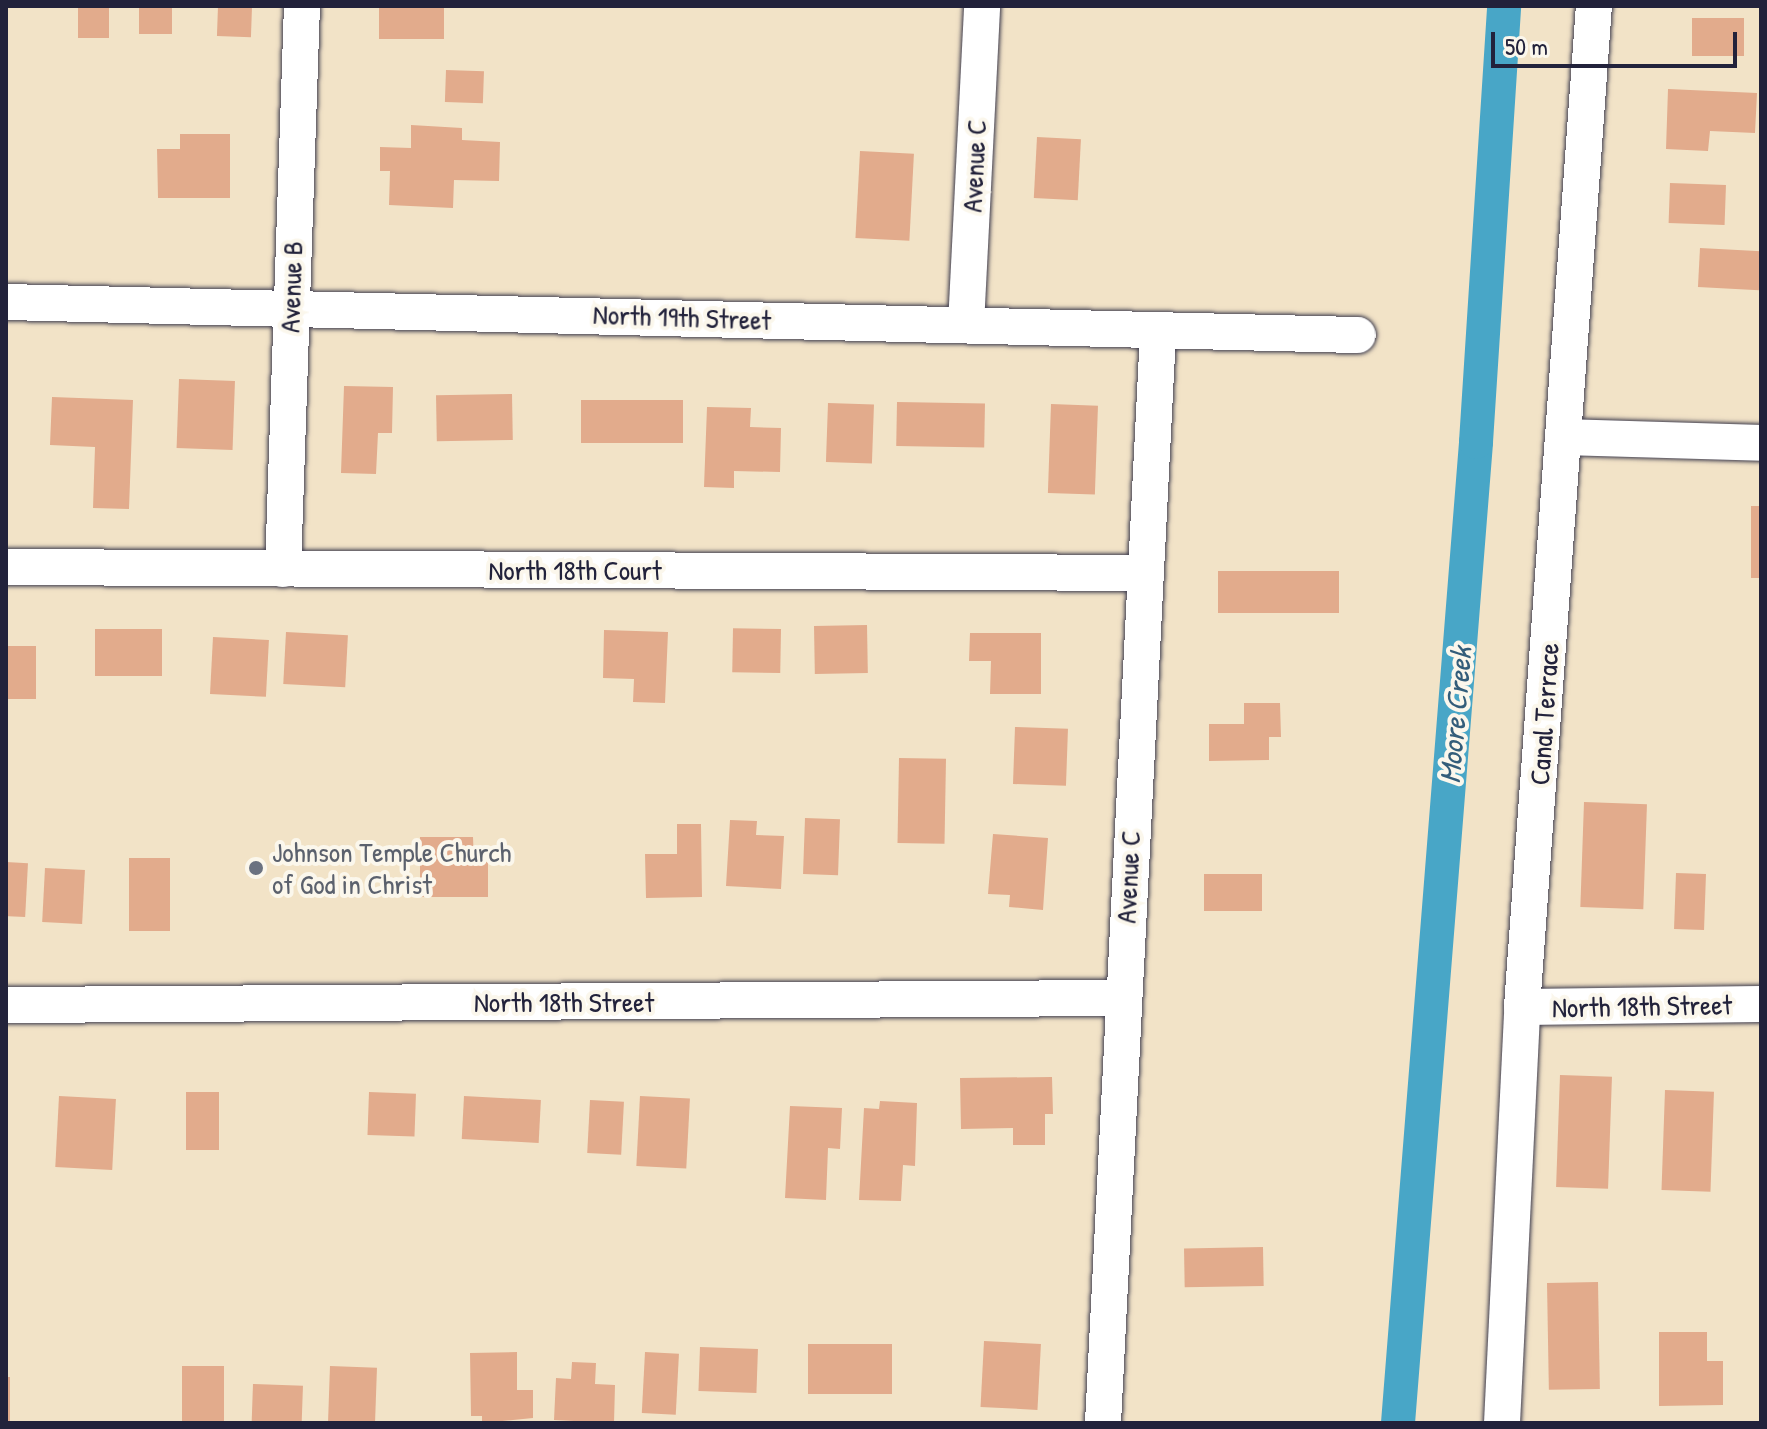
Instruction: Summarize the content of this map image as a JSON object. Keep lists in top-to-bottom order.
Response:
{
  "streets": {
    "street": [
      "Avenue C",
      "Avenue B",
      "North 19th Street",
      "North 18th Court",
      "Canal Terrace",
      "North 18th Street"
    ]
  },
  "crossings": [
    ["Avenue C", "North 19th Street"],
    ["Avenue C", "North 18th Court"],
    ["Avenue C", "North 18th Street"],
    ["Avenue B", "North 19th Street"],
    ["Avenue B", "North 18th Court"],
    ["Canal Terrace", "North 18th Street"]
  ],
  "water": ["Moore Creek"],
  "places": ["Johnson Temple Church of God in Christ"],
  "scale_bar": "50 m"
}
